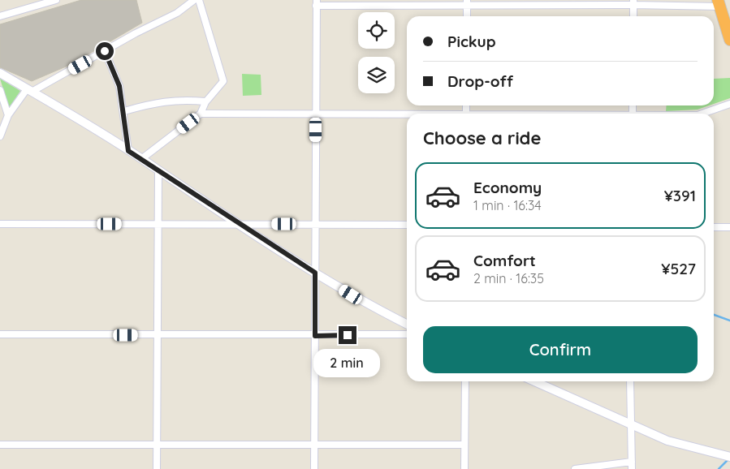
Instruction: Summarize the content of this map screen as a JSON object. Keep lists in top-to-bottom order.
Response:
{
  "page": {
    "banner": ["Pickup", "Drop-off"],
    "heading": "Choose a ride",
    "list": [
      {
        "name": "Economy",
        "note": "1 min · 16:34",
        "value": "¥391"
      },
      {
        "name": "Comfort",
        "note": "2 min · 16:35",
        "value": "¥527"
      }
    ],
    "buttons": "Confirm",
    "bubble": "2 min"
  }
}
